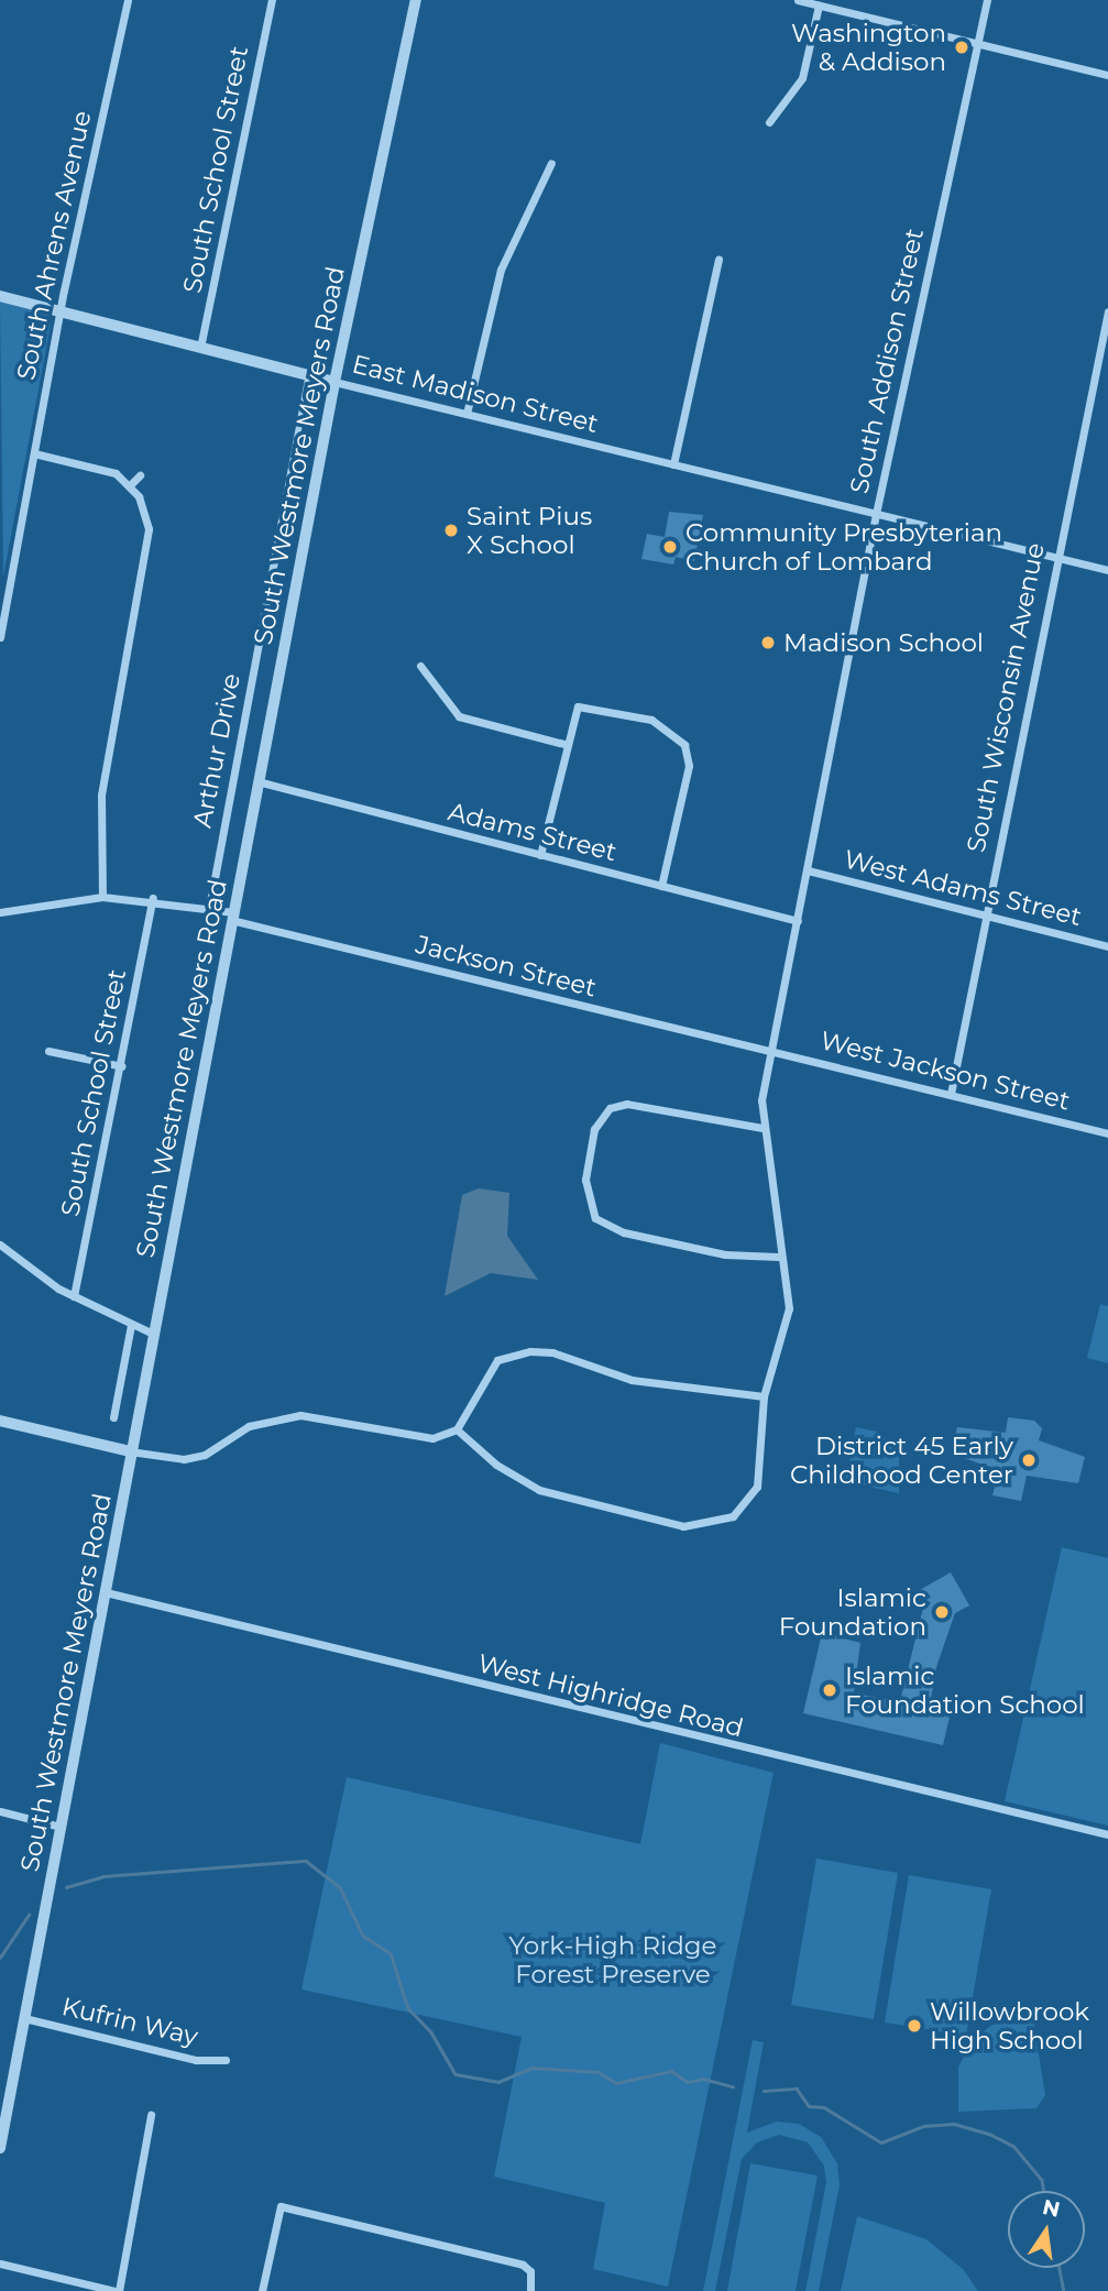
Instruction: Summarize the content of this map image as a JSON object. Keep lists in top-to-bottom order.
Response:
{
  "streets": {
    "street": [
      "South School Street",
      "South Ahrens Avenue",
      "South Addison Street",
      "East Madison Street",
      "South Westmore Meyers Road",
      "South Wisconsin Avenue",
      "Arthur Drive",
      "Adams Street",
      "West Adams Street",
      "Jackson Street",
      "West Jackson Street",
      "West Highridge Road",
      "Kufrin Way"
    ]
  },
  "crossings": [
    ["South School Street", "East Madison Street"],
    ["South School Street", "Jackson Street"],
    ["South Ahrens Avenue", "East Madison Street"],
    ["South Addison Street", "East Madison Street"],
    ["South Addison Street", "Adams Street"],
    ["South Addison Street", "West Adams Street"],
    ["South Addison Street", "Jackson Street"],
    ["South Addison Street", "West Jackson Street"],
    ["East Madison Street", "South Westmore Meyers Road"],
    ["East Madison Street", "South Wisconsin Avenue"],
    ["East Madison Street", "Arthur Drive"],
    ["South Westmore Meyers Road", "Adams Street"],
    ["South Westmore Meyers Road", "Jackson Street"],
    ["South Westmore Meyers Road", "West Highridge Road"],
    ["South Westmore Meyers Road", "Kufrin Way"],
    ["South Wisconsin Avenue", "West Adams Street"],
    ["South Wisconsin Avenue", "West Jackson Street"],
    ["Arthur Drive", "Jackson Street"],
    ["Jackson Street", "West Jackson Street"]
  ],
  "parks": ["York-High Ridge Forest Preserve"],
  "places": [
    "Washington & Addison",
    "Saint Pius X School",
    "Community Presbyterian Church of Lombard",
    "Madison School",
    "District 45 Early Childhood Center",
    "Islamic Foundation",
    "Islamic Foundation School",
    "Willowbrook High School"
  ],
  "north": "top"
}
